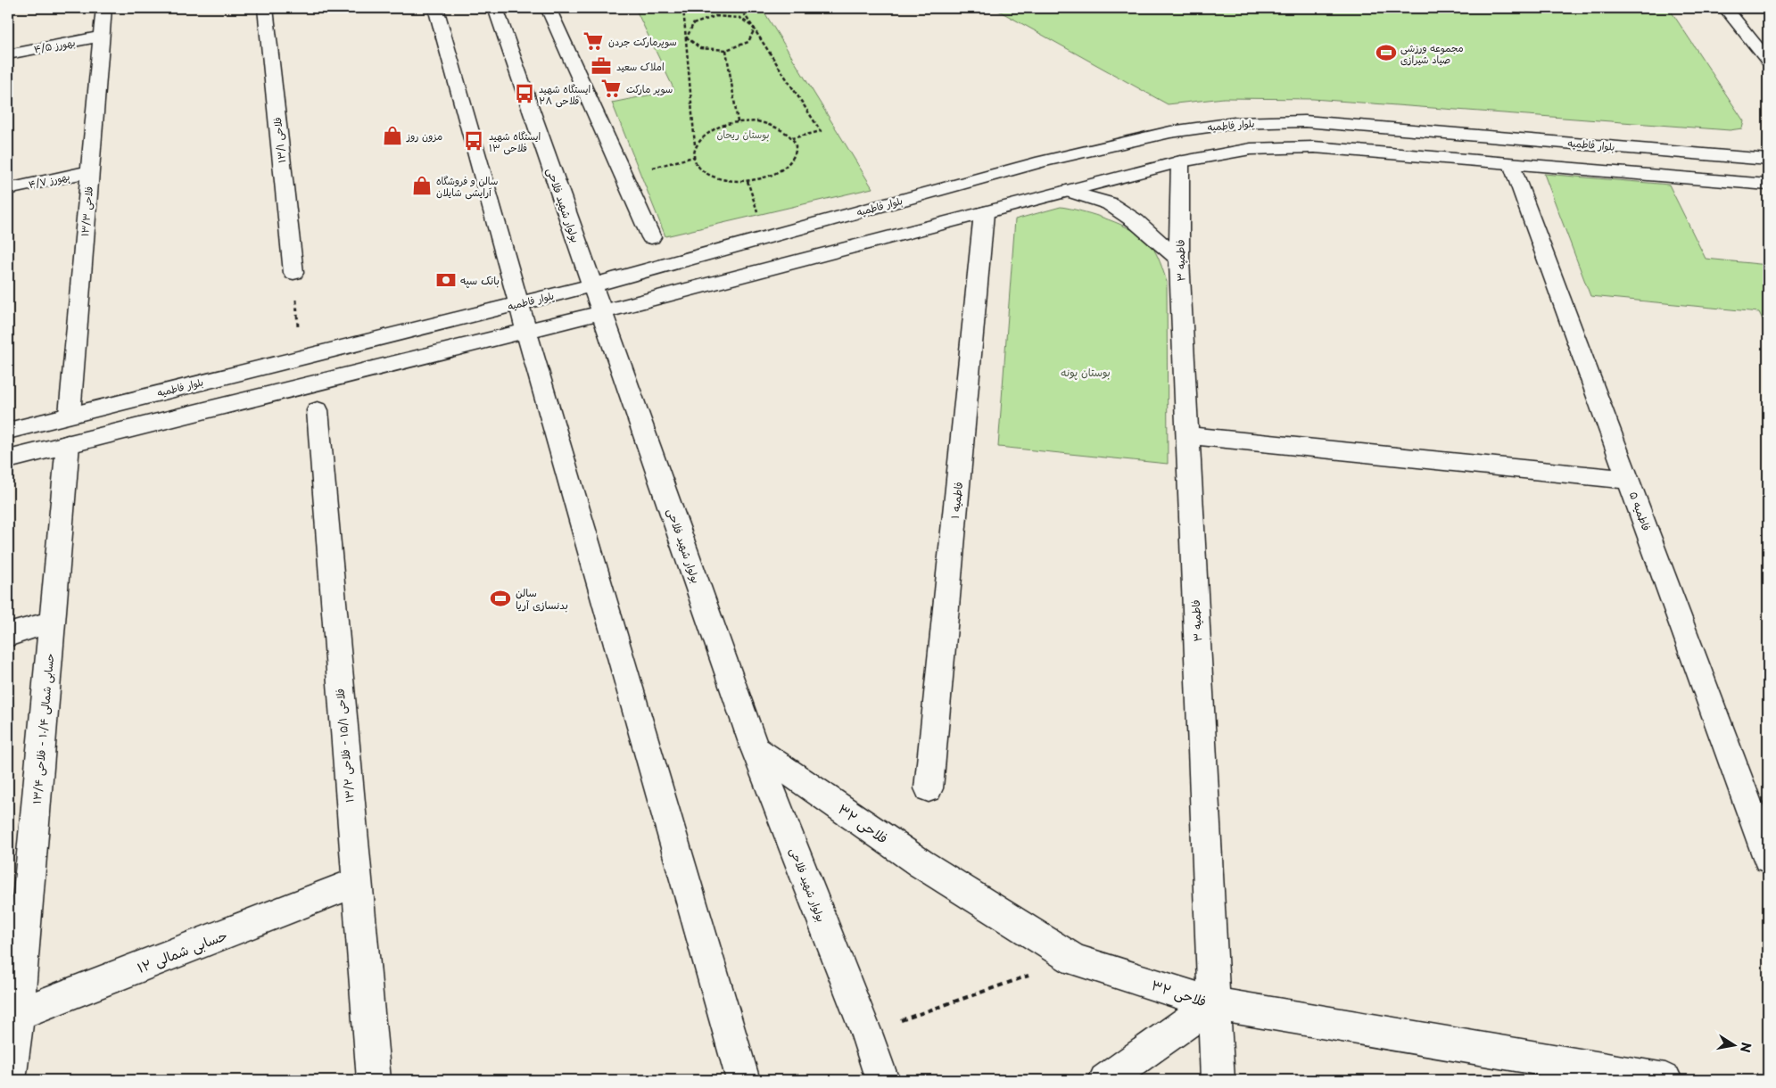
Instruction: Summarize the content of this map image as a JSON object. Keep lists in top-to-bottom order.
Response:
{
  "streets": {
    "street": [
      "بهورز ۴/۵",
      "بلوار فاطمیه",
      "فلاحی ۱۳/۱",
      "بهورز ۴/۷",
      "بولوار شهید فلاحی",
      "فلاحی ۱۳/۳",
      "فاطمیه ۳",
      "فاطمیه ۱",
      "فاطمیه ۵",
      "حسابی شمالی ۱۰/۴ - فلاحی ۱۳/۴",
      "فلاحی ۱۵/۱ - فلاحی ۱۳/۲",
      "فلاحی ۳۲",
      "حسابی شمالی ۱۲"
    ]
  },
  "crossings": [
    ["بهورز ۴/۵", "فلاحی ۱۳/۳"],
    ["بلوار فاطمیه", "بولوار شهید فلاحی"],
    ["بلوار فاطمیه", "فلاحی ۱۳/۳"],
    ["بهورز ۴/۷", "فلاحی ۱۳/۳"],
    ["بولوار شهید فلاحی", "فلاحی ۳۲"],
    ["فاطمیه ۳", "فلاحی ۳۲"],
    ["حسابی شمالی ۱۰/۴ - فلاحی ۱۳/۴", "حسابی شمالی ۱۲"],
    ["فلاحی ۱۵/۱ - فلاحی ۱۳/۲", "حسابی شمالی ۱۲"]
  ],
  "parks": ["بوستان ریحان", "بوستان پونه"],
  "places": {
    "supermarket": ["سوپرمارکت جردن", "سوپر مارکت"],
    "sports": ["مجموعه ورزشی صیاد شیرازی", "سالن بدنسازی آریا"],
    "office": ["املاک سعید"],
    "bus stop": ["ایستگاه شهید فلاحی ۲۸", "ایستگاه شهید فلاحی ۱۳"],
    "shop": ["مزون روز", "سالن و فروشگاه آرایشی شایلان"],
    "bank": ["بانک سپه"]
  },
  "north": "right"
}
